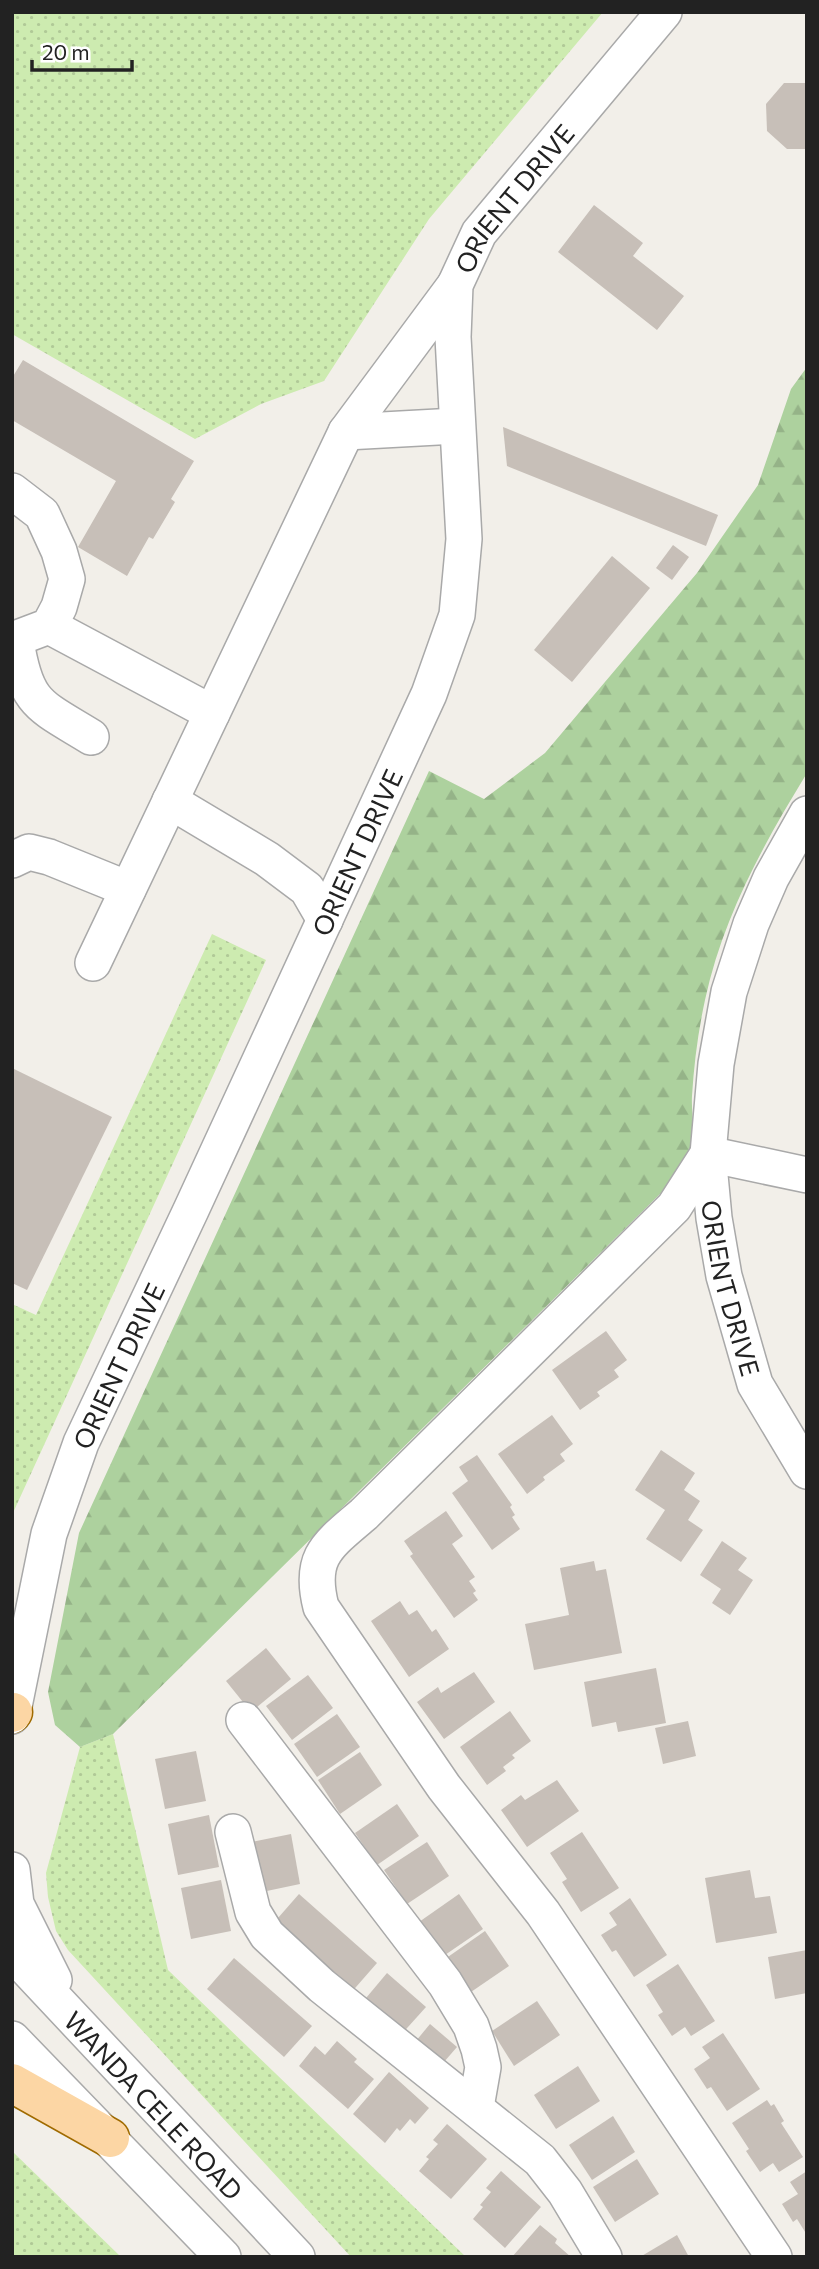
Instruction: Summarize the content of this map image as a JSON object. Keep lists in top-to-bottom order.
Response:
{
  "streets": {
    "street": ["ORIENT DRIVE", "WANDA CELE ROAD"]
  },
  "scale_bar": "20 m"
}
